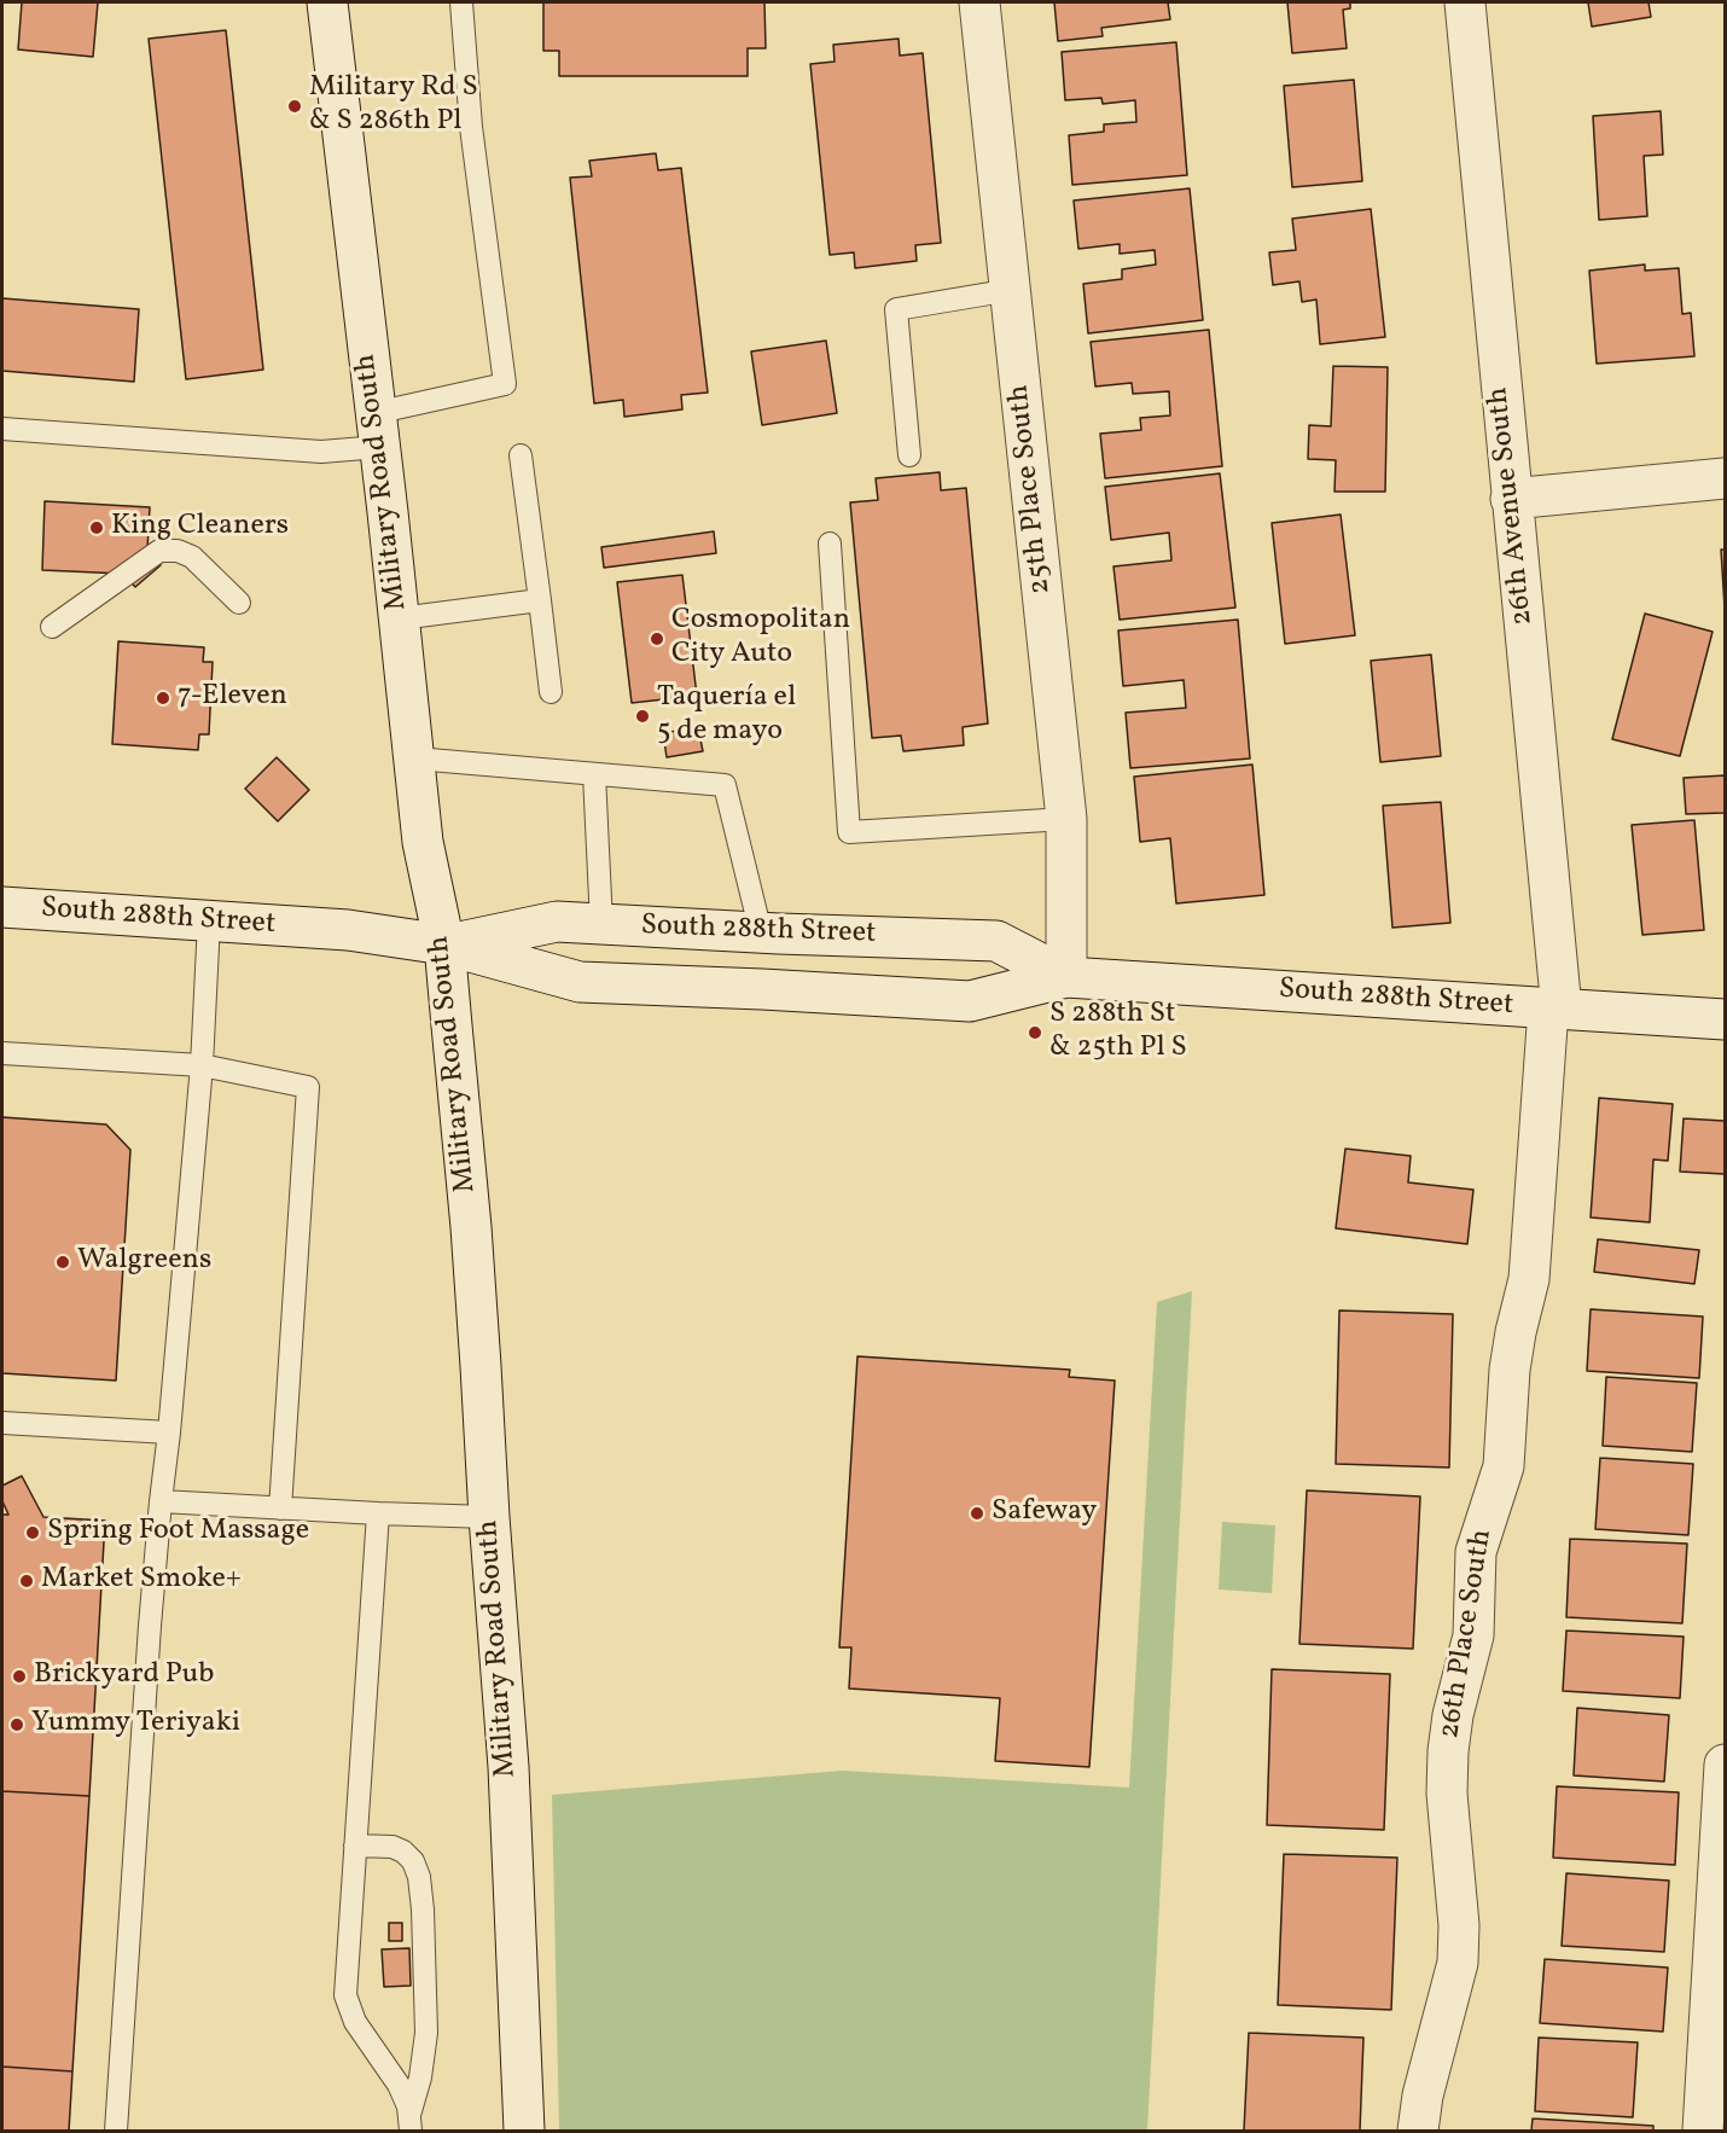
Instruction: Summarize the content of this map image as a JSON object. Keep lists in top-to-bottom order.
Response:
{
  "streets": {
    "main road": [
      "Military Road South",
      "25th Place South",
      "26th Avenue South",
      "South 288th Street",
      "26th Place South"
    ]
  },
  "crossings": [
    ["Military Road South", "South 288th Street"],
    ["25th Place South", "South 288th Street"],
    ["26th Avenue South", "South 288th Street"],
    ["26th Avenue South", "26th Place South"],
    ["South 288th Street", "26th Place South"]
  ],
  "places": [
    "Military Rd S & S 286th Pl",
    "King Cleaners",
    "Cosmopolitan City Auto",
    "7-Eleven",
    "Taquería el 5 de mayo",
    "S 288th St & 25th Pl S",
    "Walgreens",
    "Safeway",
    "Spring Foot Massage",
    "Market Smoke+",
    "Brickyard Pub",
    "Yummy Teriyaki"
  ]
}
